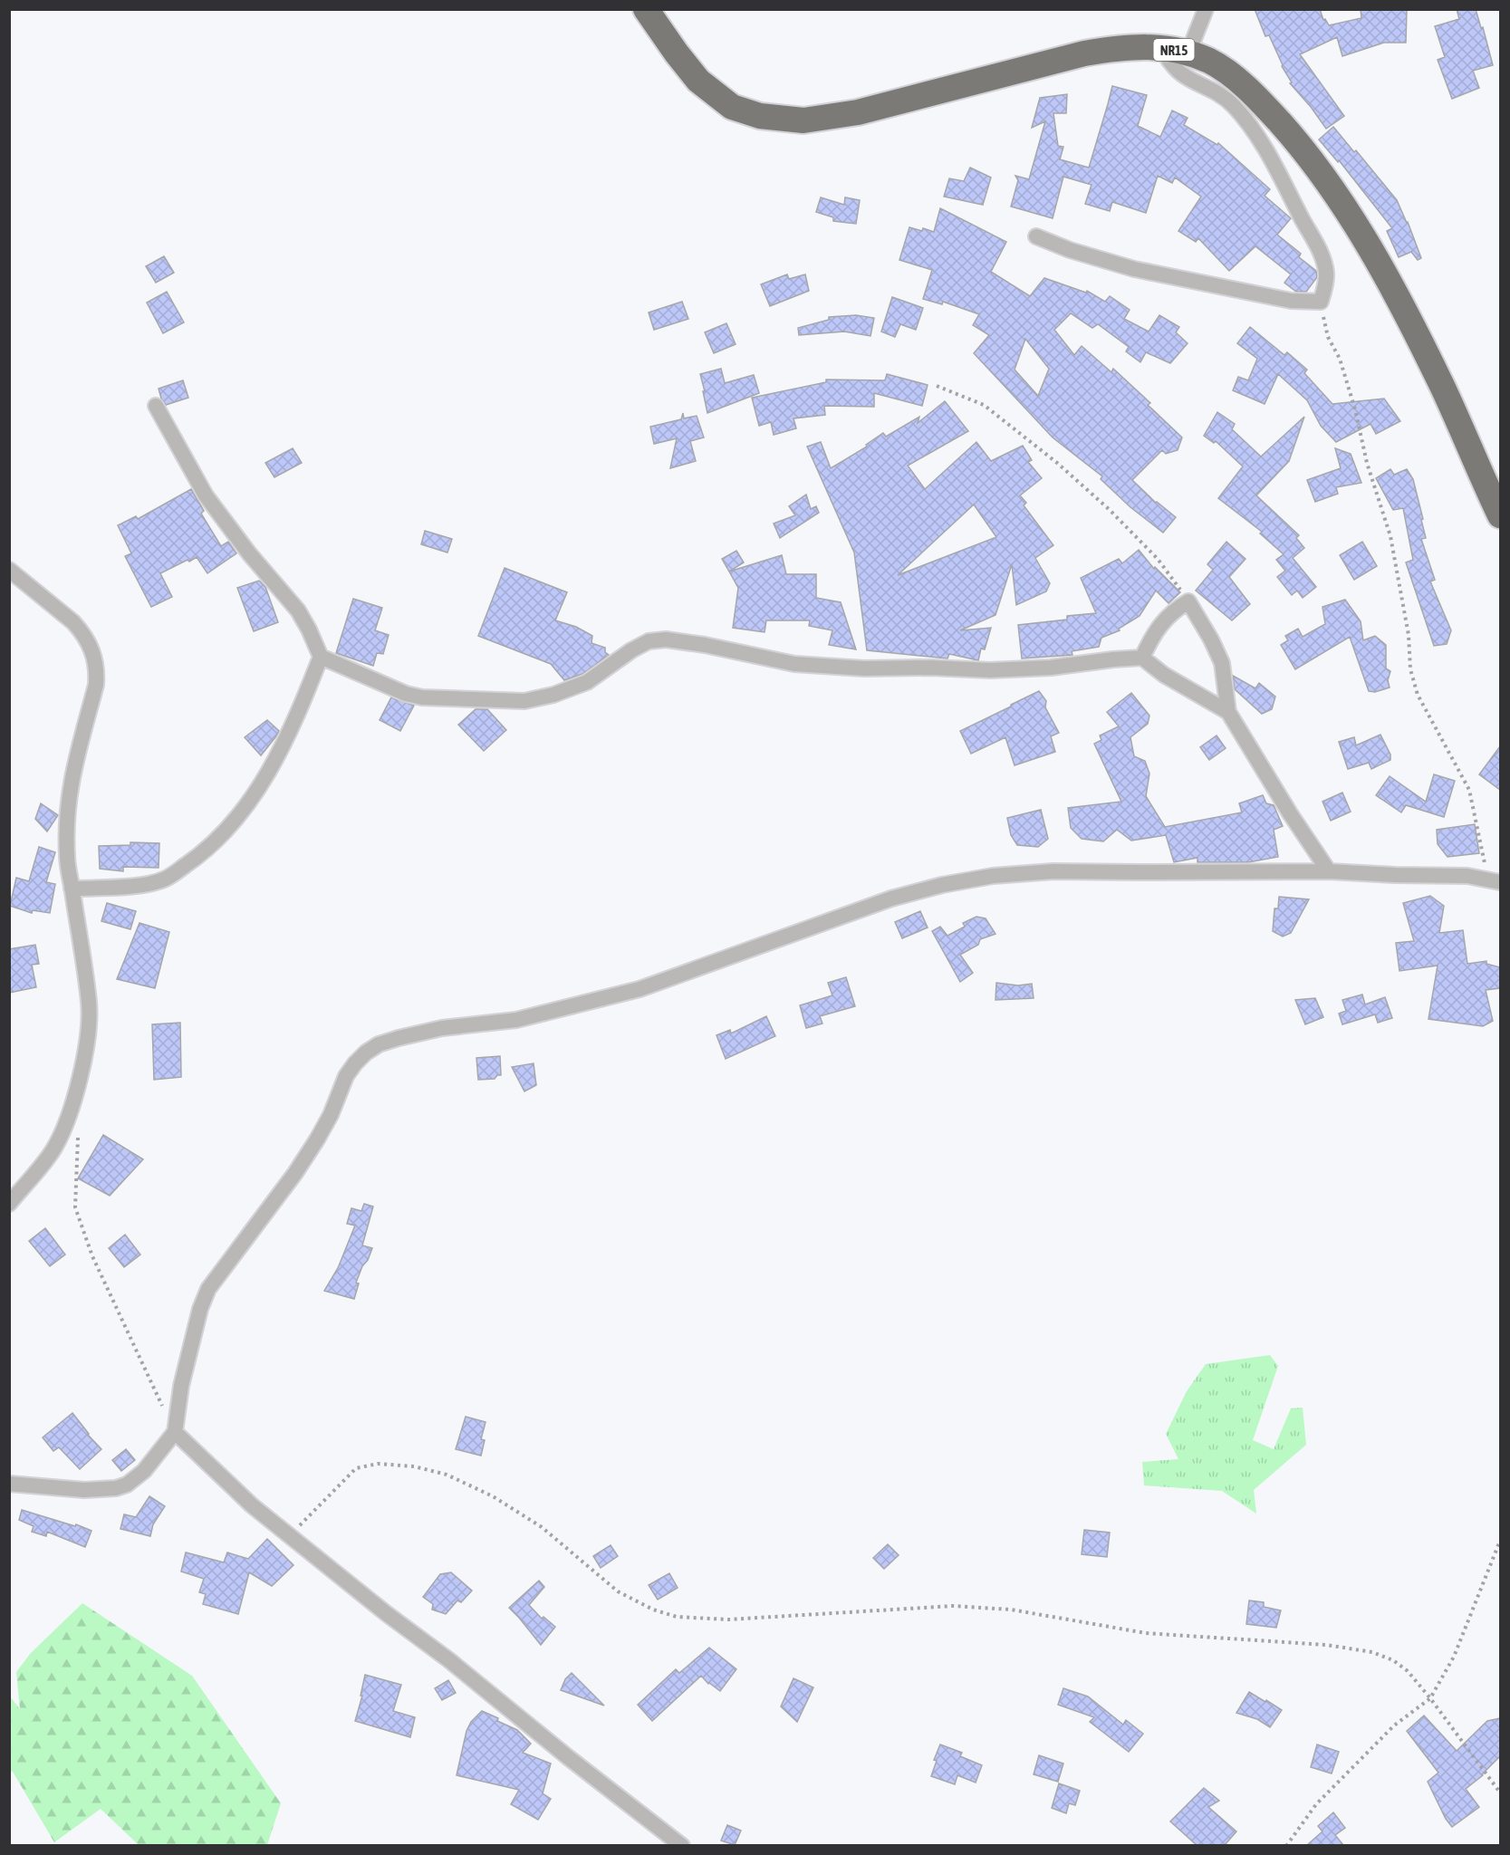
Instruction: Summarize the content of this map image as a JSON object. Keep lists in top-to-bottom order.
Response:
{
  "streets": {
    "highway": ["NR15"]
  }
}
